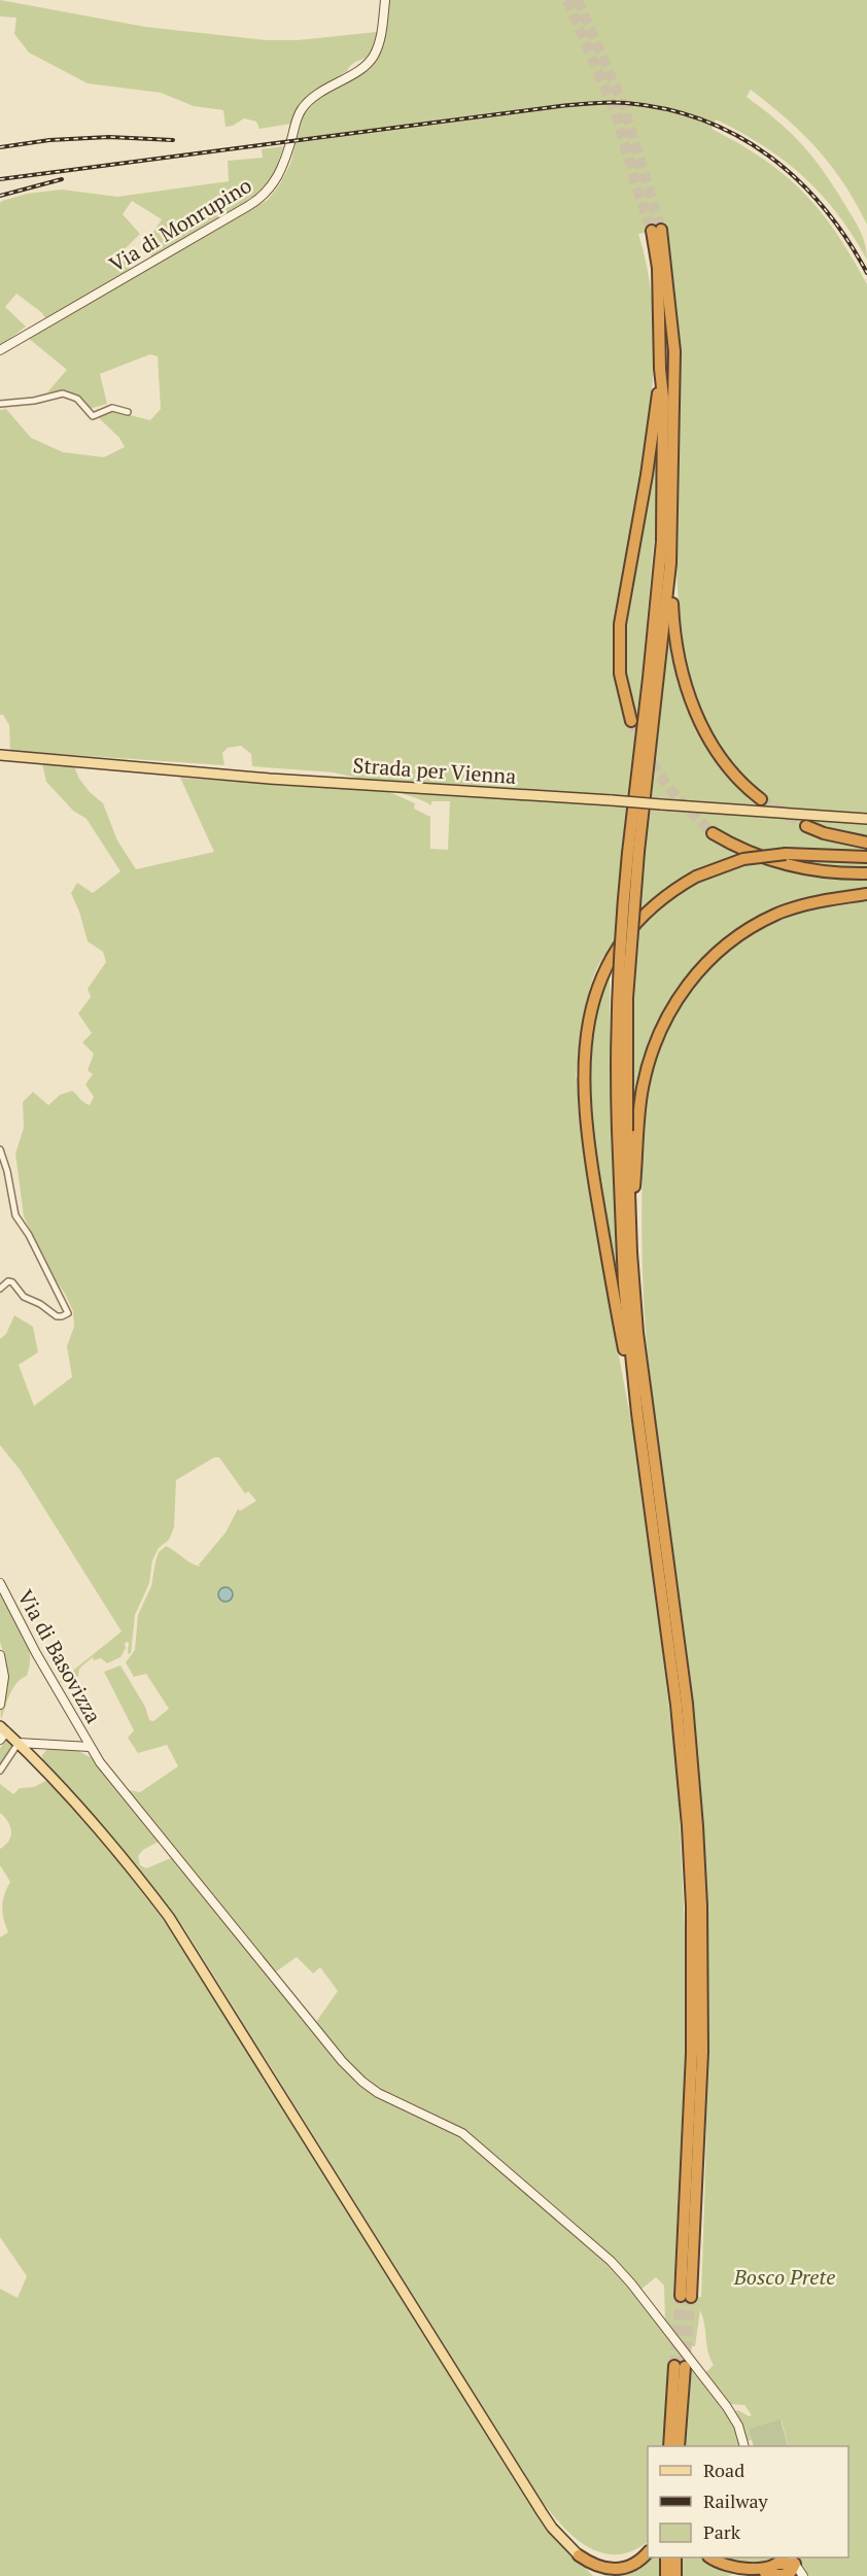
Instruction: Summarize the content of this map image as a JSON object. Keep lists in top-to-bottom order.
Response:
{
  "streets": {
    "main road": ["Via di Monrupino", "Strada per Vienna", "Via di Basovizza"]
  },
  "parks": ["Bosco Prete"],
  "legend": ["Road", "Railway", "Park"]
}
